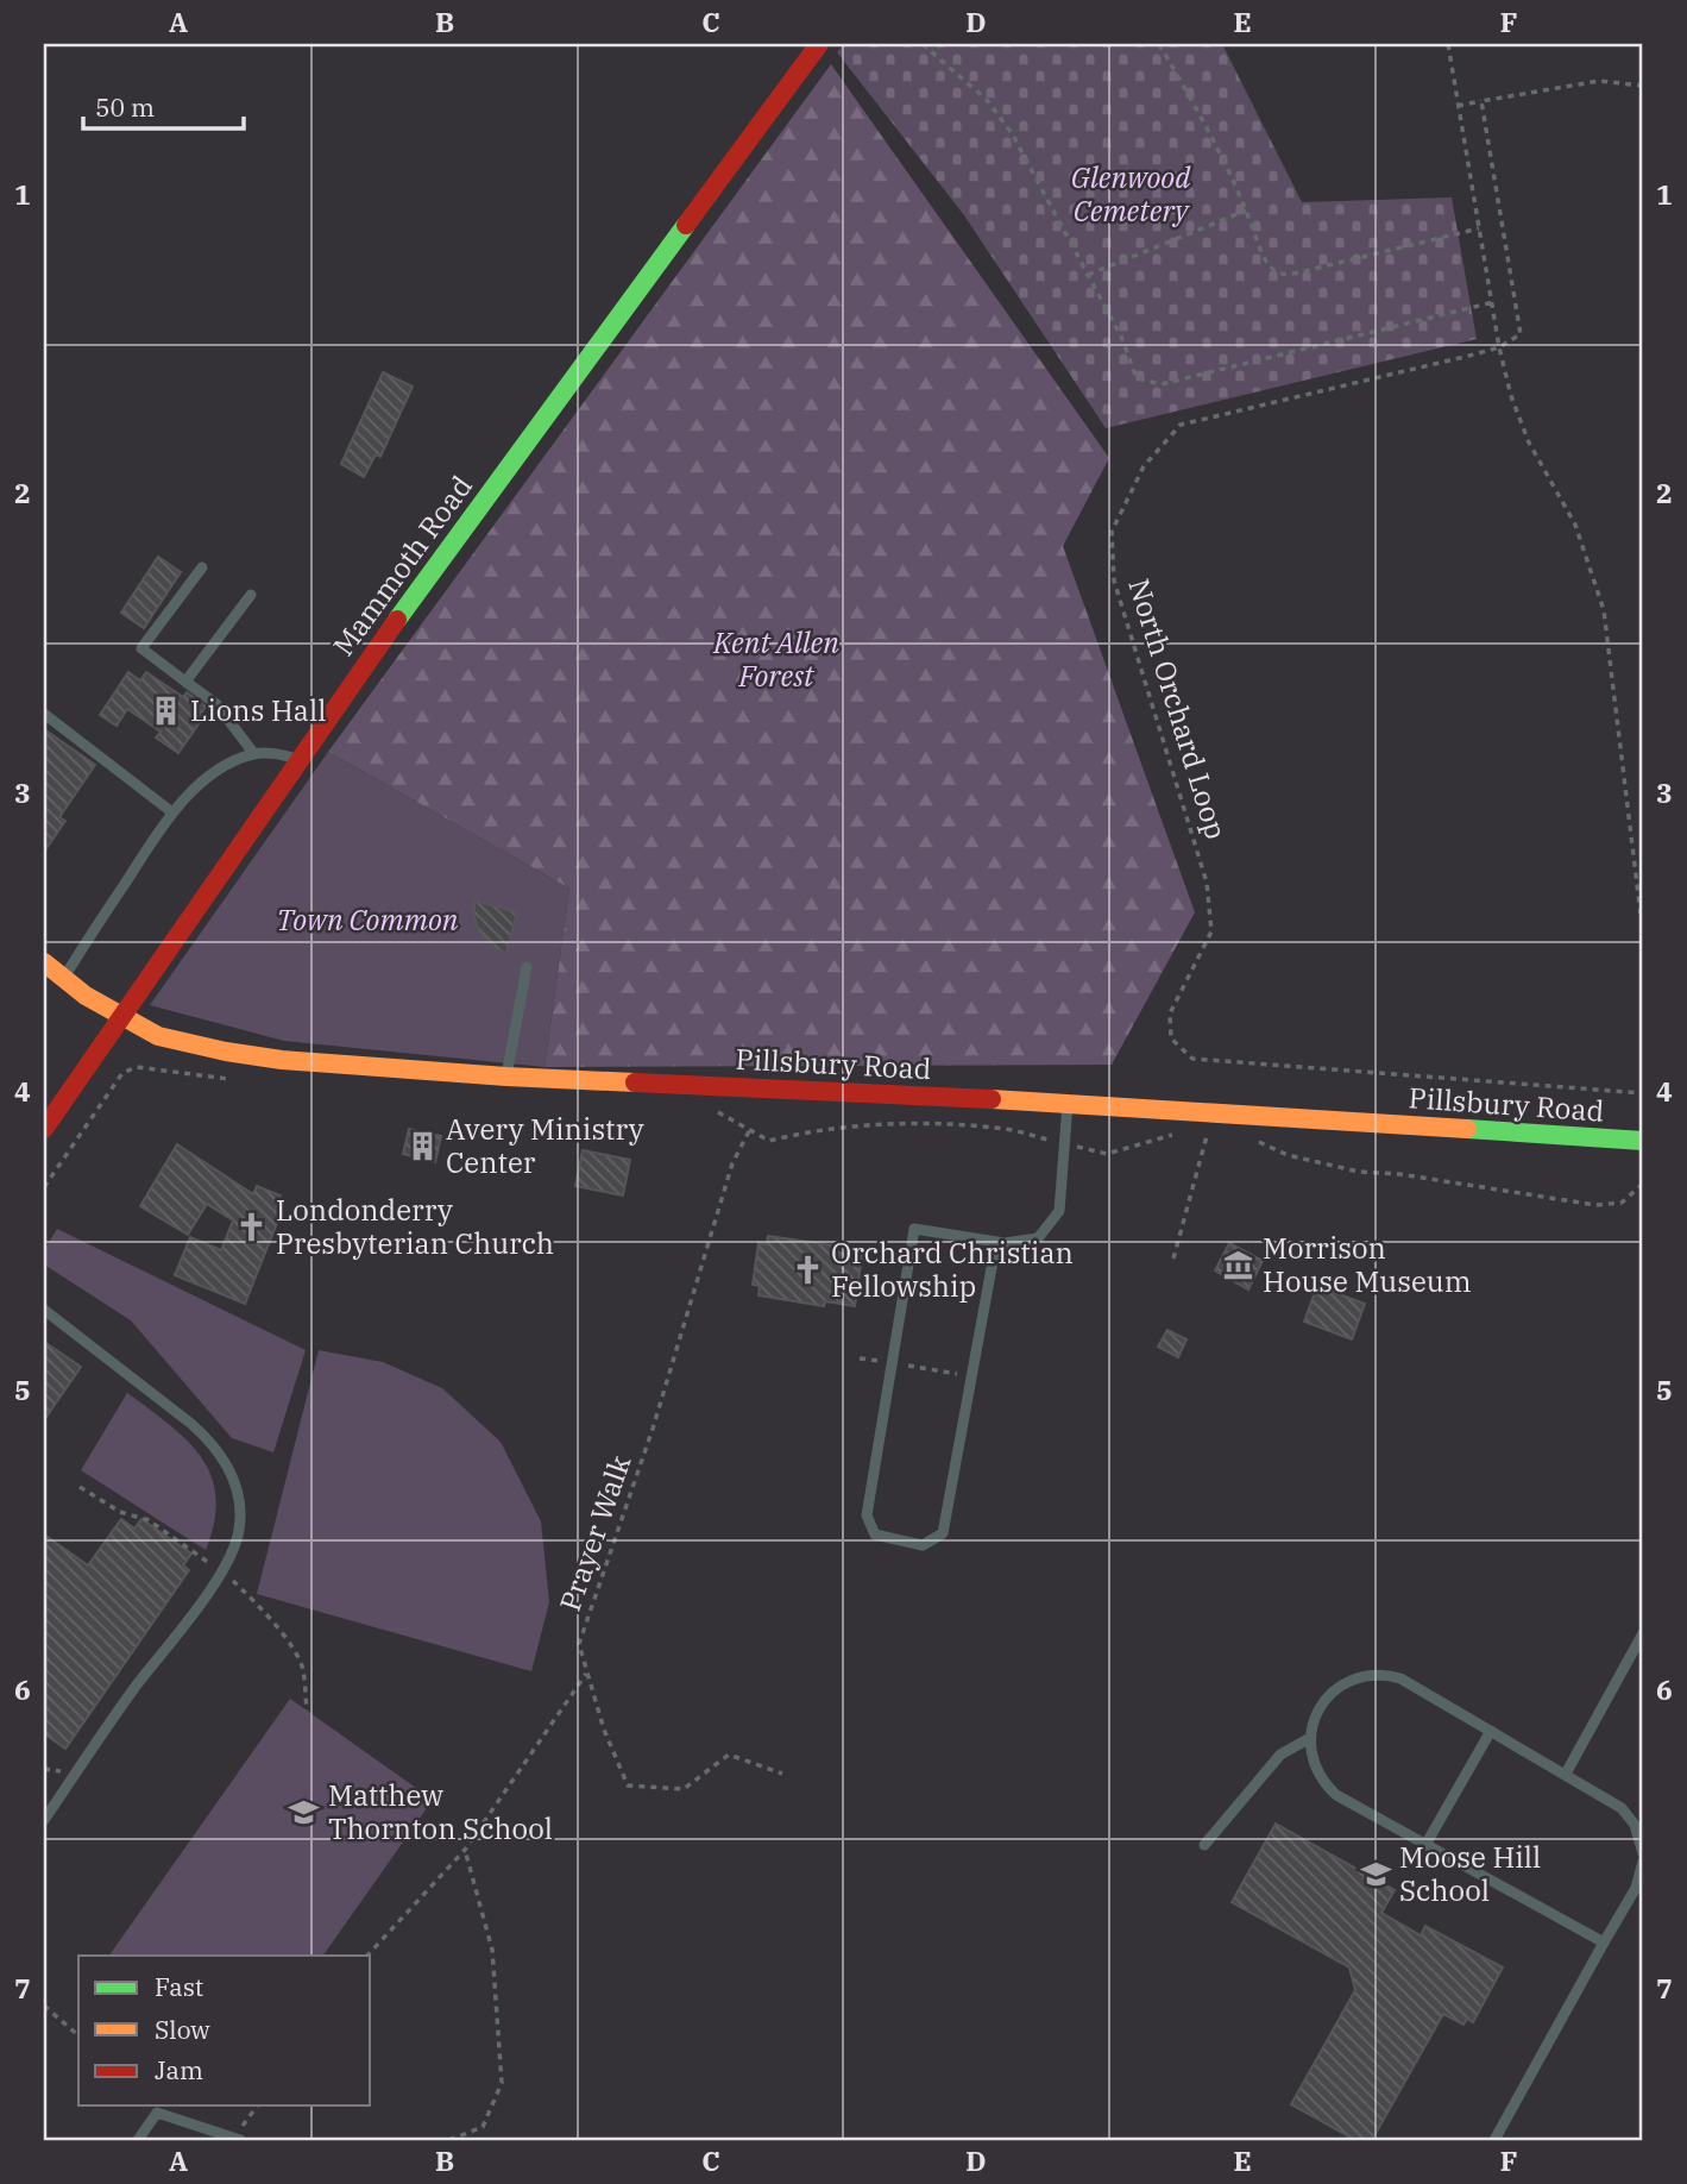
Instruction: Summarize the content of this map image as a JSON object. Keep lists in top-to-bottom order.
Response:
{
  "streets": {
    "street": ["Mammoth Road", "Pillsbury Road"],
    "path": ["North Orchard Loop", "Prayer Walk"]
  },
  "crossings": [
    ["Mammoth Road", "Pillsbury Road"]
  ],
  "parks": ["Glenwood Cemetery", "Kent Allen Forest", "Town Common"],
  "places": {
    "building": ["Lions Hall", "Avery Ministry Center"],
    "church": ["Londonderry Presbyterian Church", "Orchard Christian Fellowship"],
    "museum": ["Morrison House Museum"],
    "school or university": ["Matthew Thornton School", "Moose Hill School"]
  },
  "legend": ["Fast", "Slow", "Jam"],
  "scale_bar": "50 m",
  "grid": {
    "columns": [
      "A",
      "B",
      "C",
      "D",
      "E",
      "F"
    ],
    "rows": [
      "1",
      "2",
      "3",
      "4",
      "5",
      "6",
      "7"
    ]
  }
}
